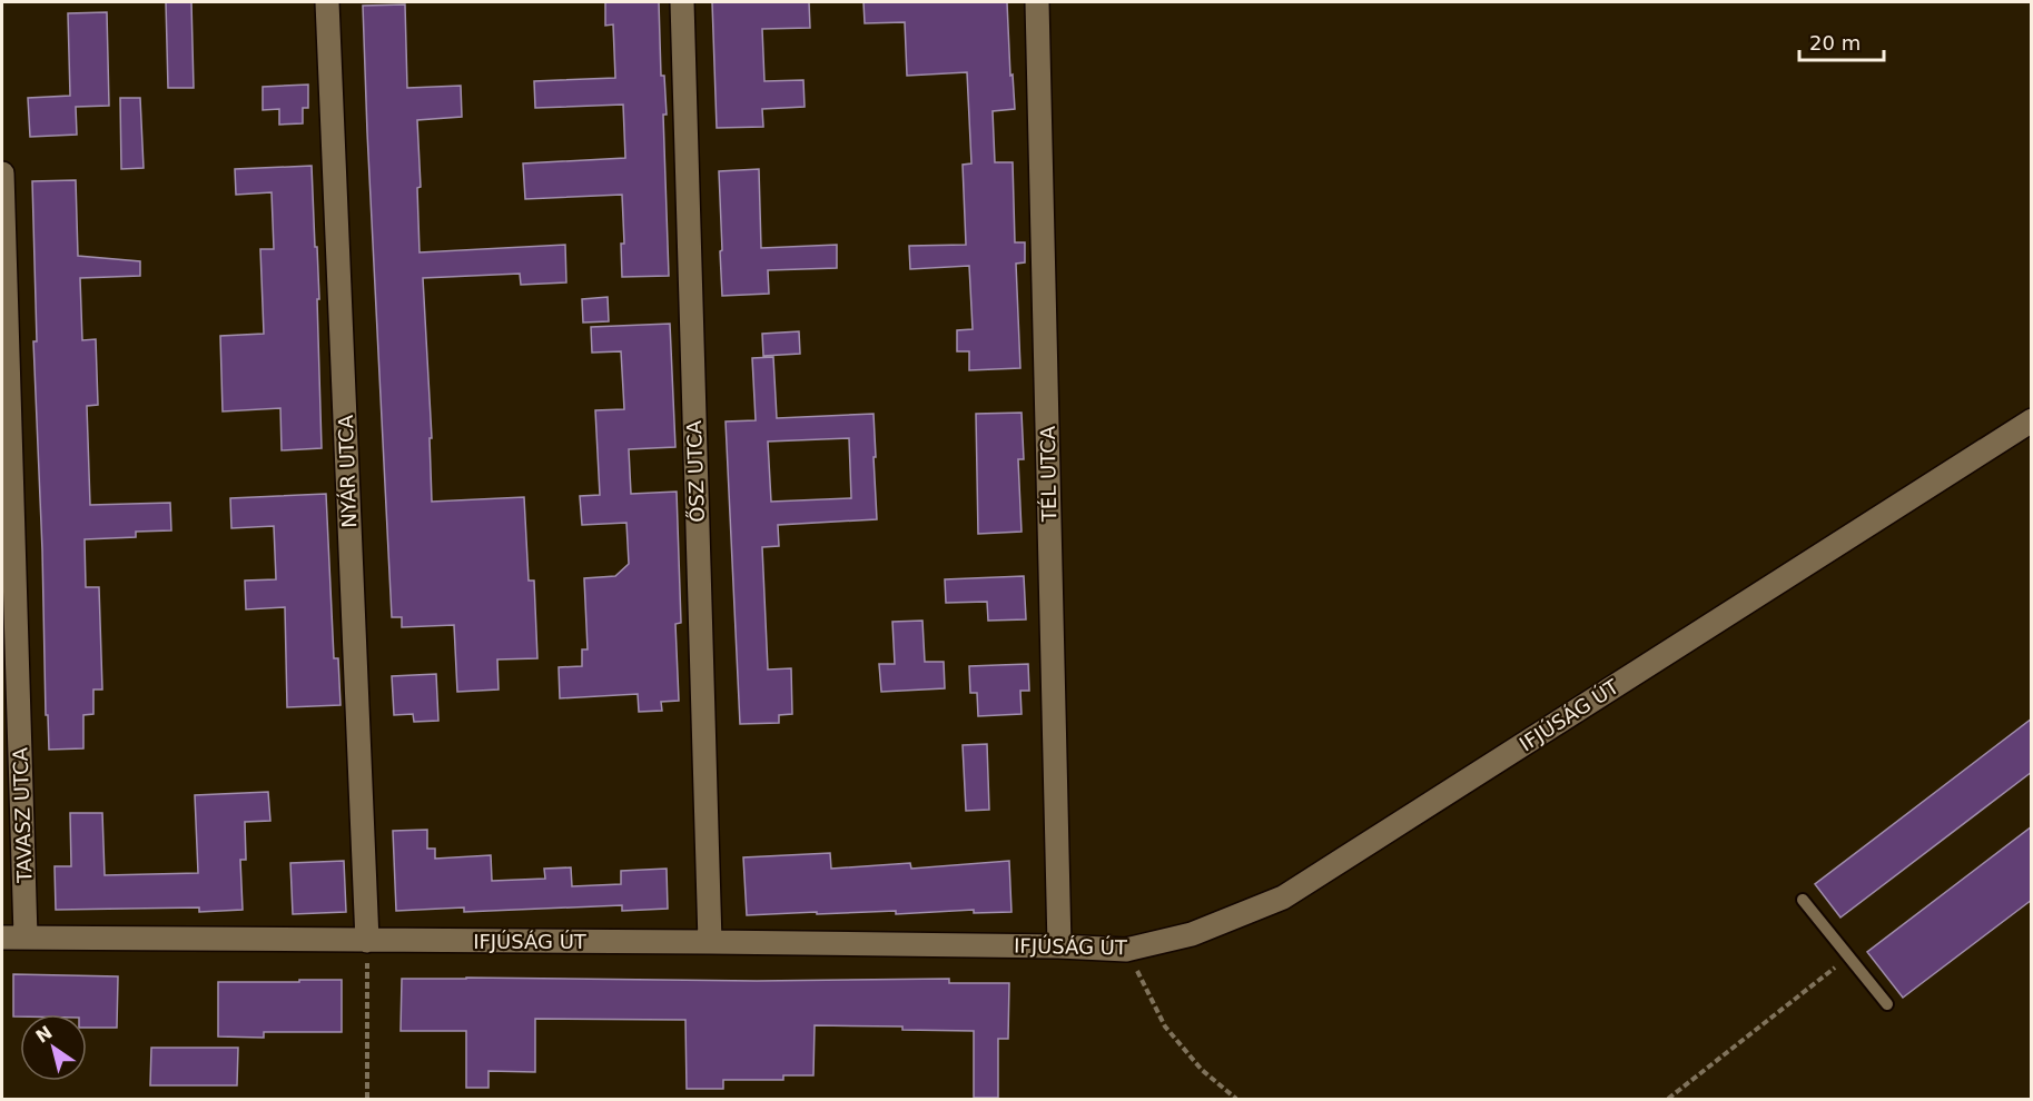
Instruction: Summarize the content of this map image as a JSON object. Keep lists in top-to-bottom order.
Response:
{
  "streets": {
    "street": [
      "NYÁR UTCA",
      "ŐSZ UTCA",
      "TÉL UTCA",
      "IFJÚSÁG ÚT",
      "TAVASZ UTCA"
    ]
  },
  "crossings": [
    ["NYÁR UTCA", "IFJÚSÁG ÚT"],
    ["ŐSZ UTCA", "IFJÚSÁG ÚT"],
    ["TÉL UTCA", "IFJÚSÁG ÚT"],
    ["IFJÚSÁG ÚT", "TAVASZ UTCA"]
  ],
  "scale_bar": "20 m",
  "north": "top left"
}
